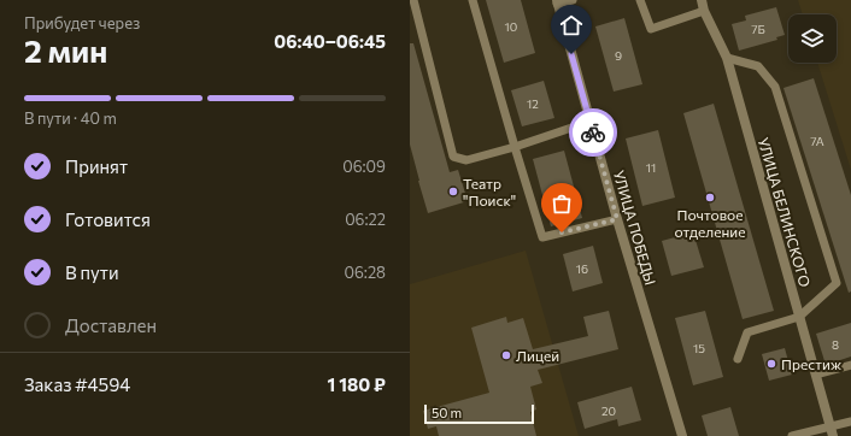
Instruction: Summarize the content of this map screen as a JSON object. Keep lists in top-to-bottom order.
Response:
{
  "streets": {
    "street": ["УЛИЦА БЕЛИНСКОГО", "УЛИЦА ПОБЕДЫ"]
  },
  "places": [
    "Театр \"Поиск\"",
    "Почтовое отделение",
    "Лицей",
    "Престиж"
  ],
  "house_numbers": [
    "10",
    "7Б",
    "9",
    "12",
    "7А",
    "11",
    "16",
    "8",
    "15",
    "20"
  ],
  "scale_bar": "50 m",
  "page": {
    "heading": ["2 мин", "Прибудет через", "06:40–06:45"],
    "panel": ["Заказ #4594", "1 180 ₽"],
    "bar": "В пути · 40 m",
    "list": [
      ["Принят", "06:09"],
      ["Готовится", "06:22"],
      ["В пути", "06:28"],
      "Доставлен"
    ],
    "scale": "50 m"
  }
}
